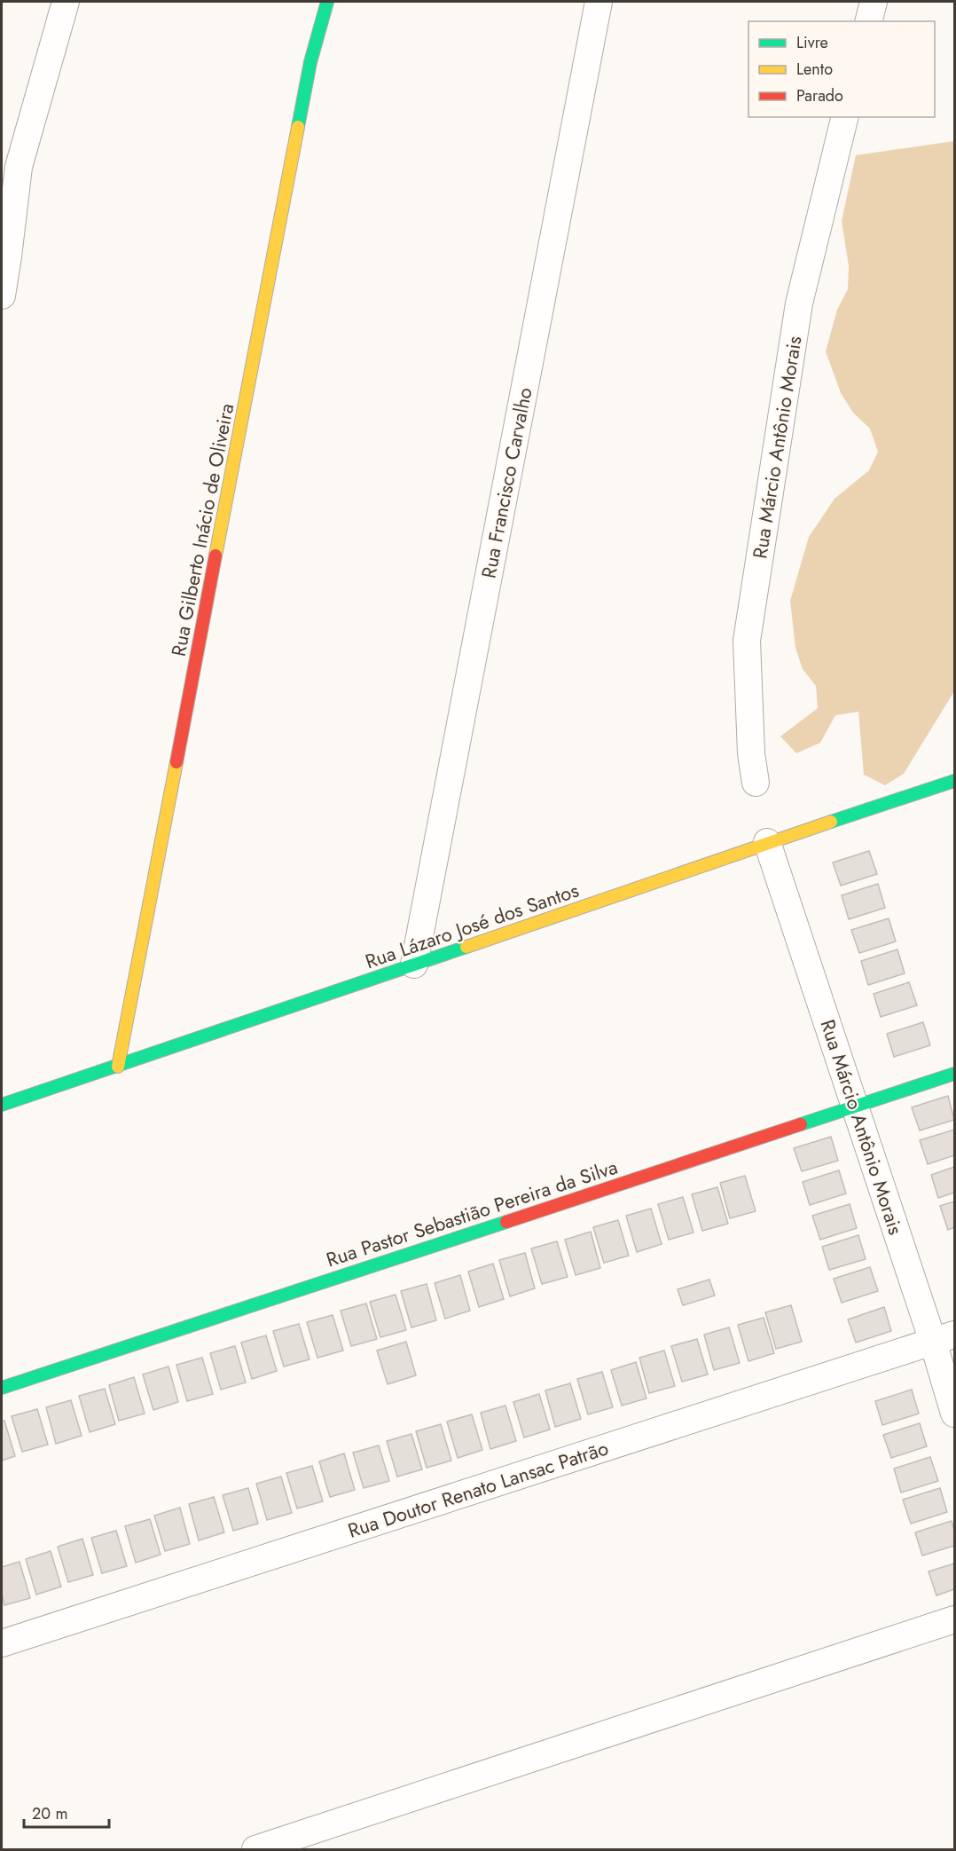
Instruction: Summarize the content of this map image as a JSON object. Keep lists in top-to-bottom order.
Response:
{
  "streets": {
    "street": [
      "Rua Márcio Antônio Morais",
      "Rua Francisco Carvalho",
      "Rua Gilberto Inácio de Oliveira",
      "Rua Lázaro José dos Santos",
      "Rua Pastor Sebastião Pereira da Silva",
      "Rua Doutor Renato Lansac Patrão"
    ]
  },
  "crossings": [
    ["Rua Márcio Antônio Morais", "Rua Lázaro José dos Santos"],
    ["Rua Márcio Antônio Morais", "Rua Pastor Sebastião Pereira da Silva"],
    ["Rua Márcio Antônio Morais", "Rua Doutor Renato Lansac Patrão"],
    ["Rua Francisco Carvalho", "Rua Lázaro José dos Santos"],
    ["Rua Gilberto Inácio de Oliveira", "Rua Lázaro José dos Santos"]
  ],
  "legend": ["Livre", "Lento", "Parado"],
  "scale_bar": "20 m"
}
